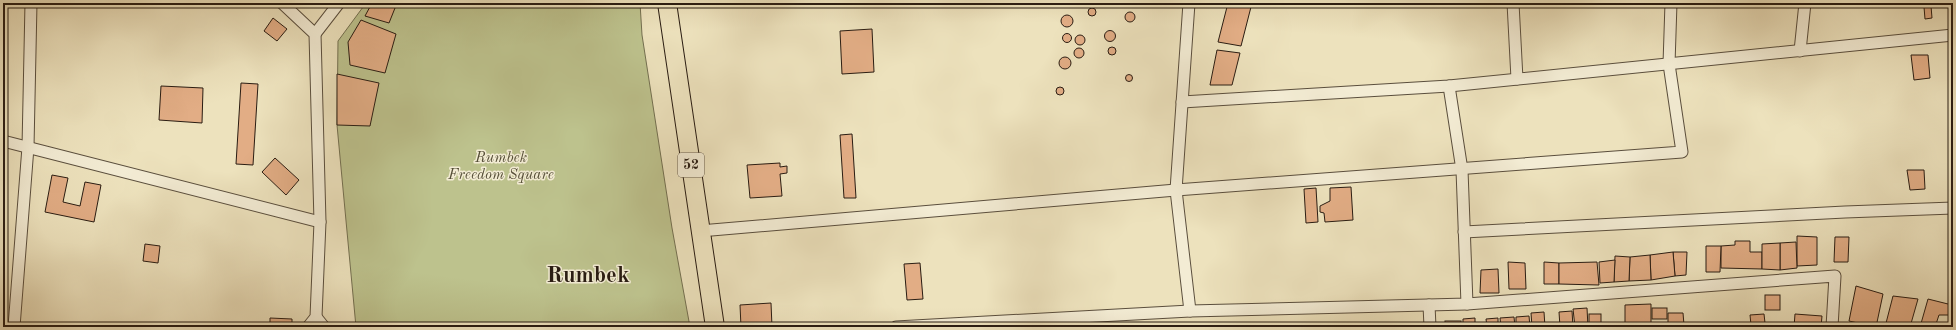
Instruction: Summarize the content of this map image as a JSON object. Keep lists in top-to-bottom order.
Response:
{
  "streets": {
    "main road": ["52"]
  },
  "districts": ["Rumbek"],
  "parks": ["Rumbek Freedom Square"]
}
